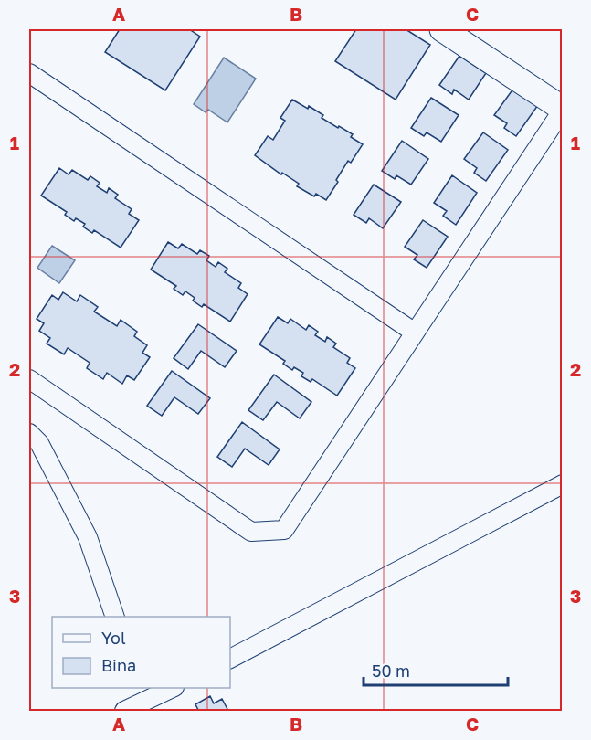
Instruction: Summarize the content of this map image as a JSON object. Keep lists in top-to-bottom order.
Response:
{
  "legend": ["Yol", "Bina"],
  "scale_bar": "50 m",
  "grid": {
    "columns": ["A", "B", "C"],
    "rows": ["1", "2", "3"]
  }
}
